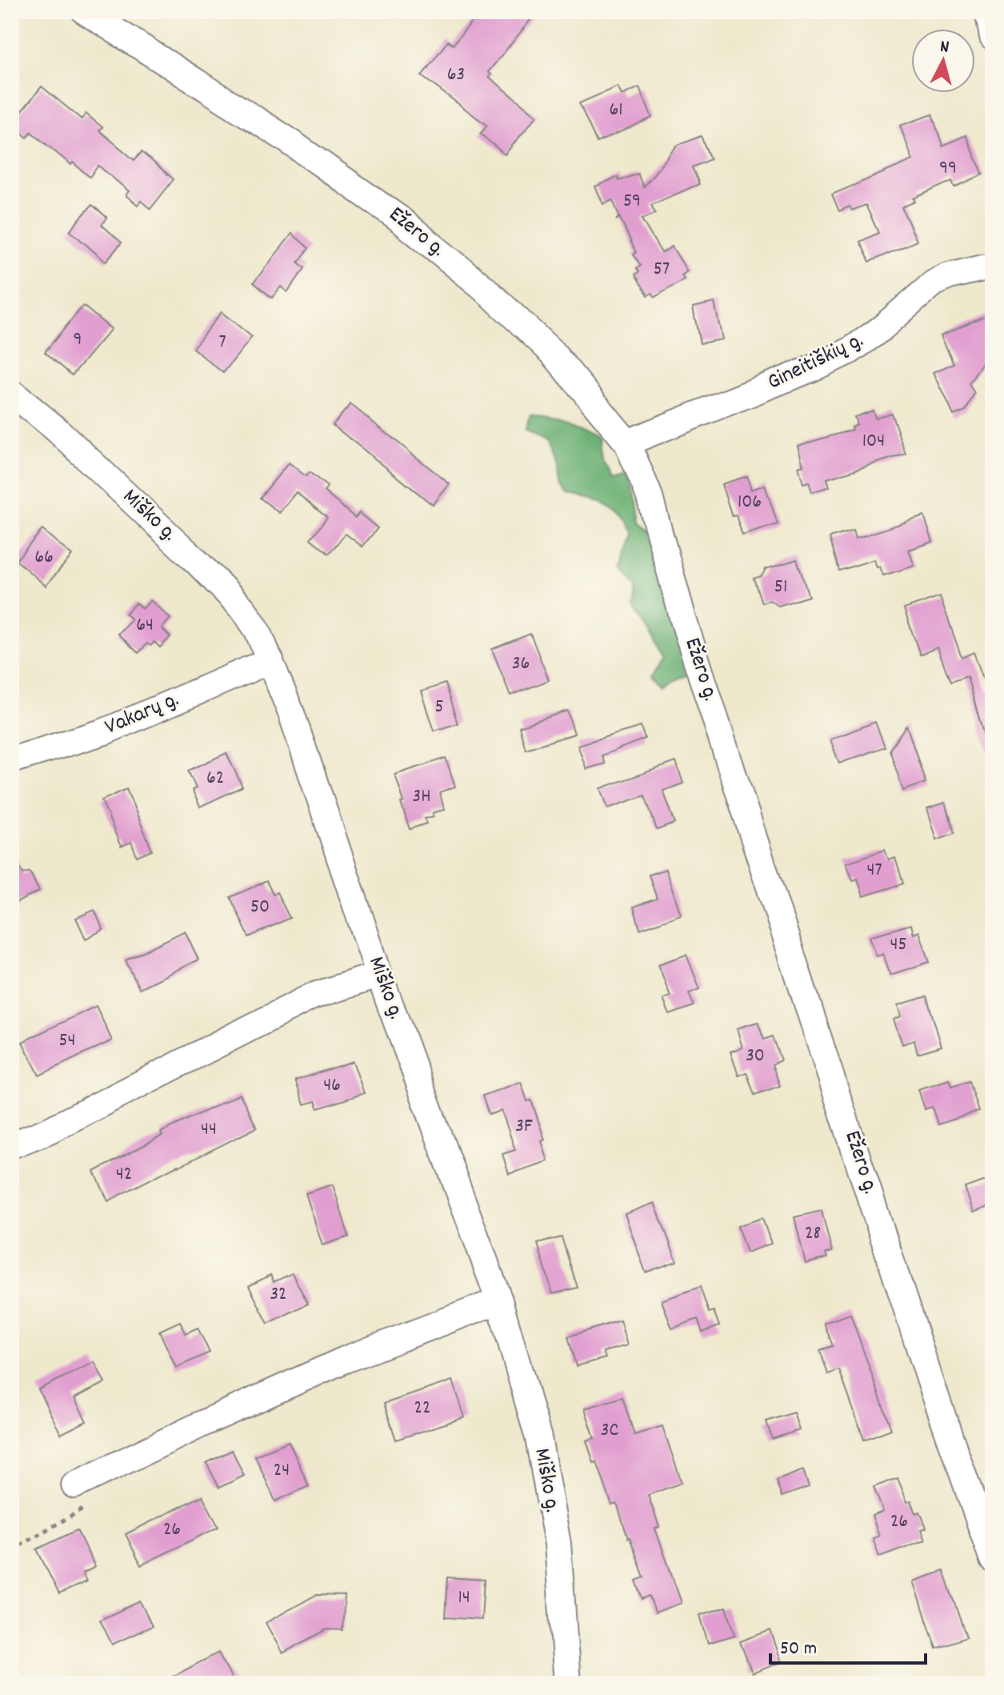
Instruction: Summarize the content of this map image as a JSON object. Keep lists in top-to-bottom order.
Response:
{
  "streets": {
    "street": [
      "Ežero g.",
      "Gineitiškių g.",
      "Miško g.",
      "Vakarų g."
    ]
  },
  "crossings": [
    ["Ežero g.", "Gineitiškių g."],
    ["Miško g.", "Vakarų g."]
  ],
  "house_numbers": [
    "63",
    "61",
    "99",
    "59",
    "57",
    "9",
    "7",
    "104",
    "106",
    "66",
    "51",
    "64",
    "36",
    "5",
    "62",
    "3H",
    "47",
    "50",
    "45",
    "54",
    "30",
    "46",
    "3F",
    "44",
    "42",
    "28",
    "32",
    "22",
    "3C",
    "24",
    "26",
    "26",
    "14"
  ],
  "scale_bar": "50 m",
  "north": "top"
}
